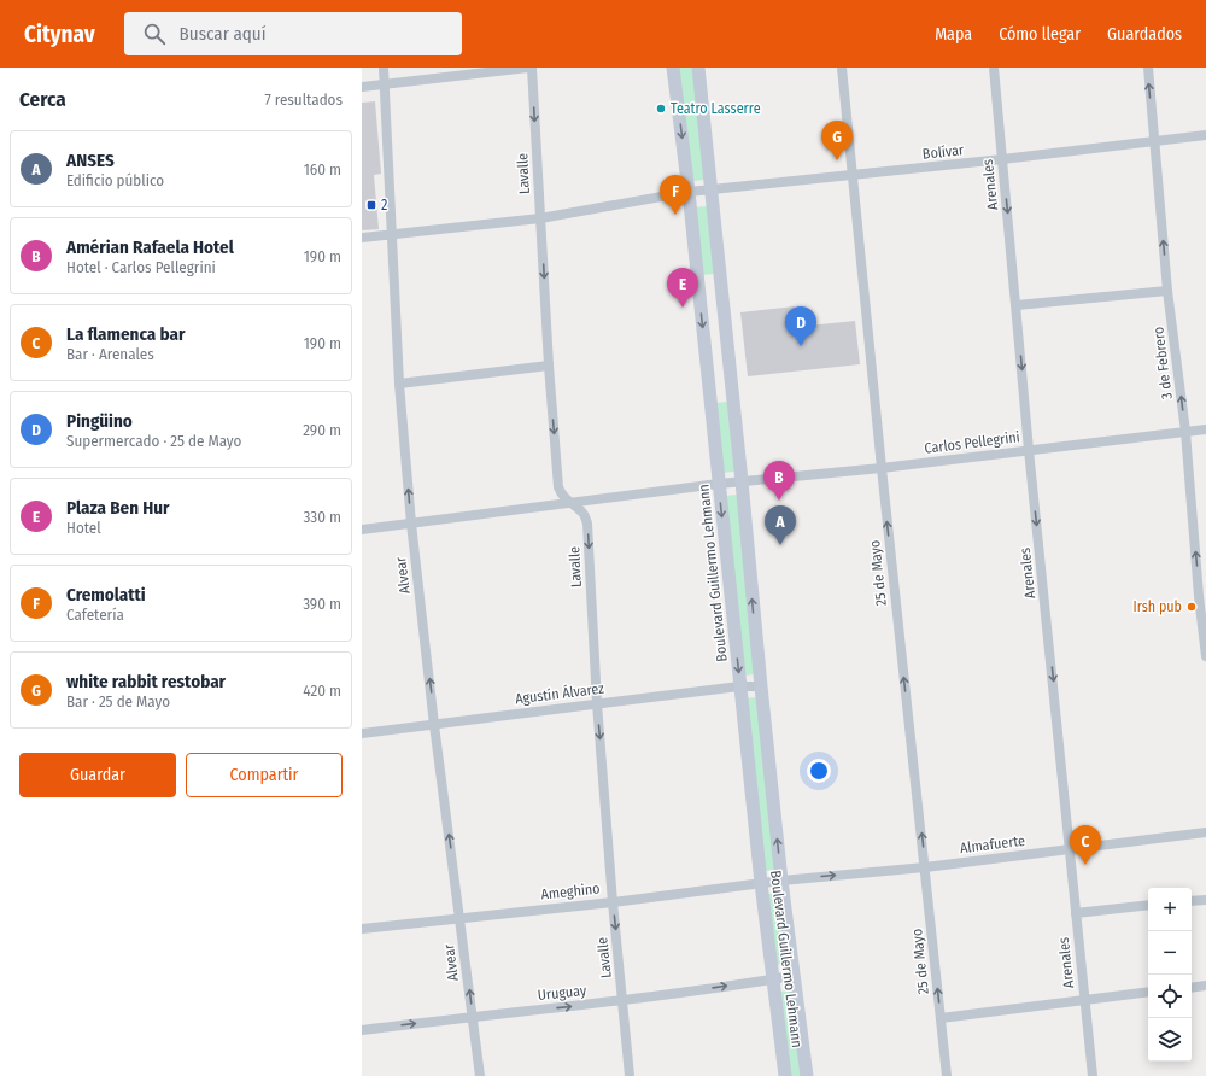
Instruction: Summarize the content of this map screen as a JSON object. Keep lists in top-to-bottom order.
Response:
{
  "streets": {
    "main road": ["Boulevard Guillermo Lehmann"],
    "street": [
      "Bolívar",
      "Lavalle",
      "Arenales",
      "3 de Febrero",
      "Carlos Pellegrini",
      "25 de Mayo",
      "Alvear",
      "Agustín Álvarez",
      "Almafuerte",
      "Ameghino",
      "Uruguay"
    ]
  },
  "crossings": [
    ["Bolívar", "Lavalle"],
    ["Bolívar", "Arenales"],
    ["Bolívar", "3 de Febrero"],
    ["Bolívar", "Boulevard Guillermo Lehmann"],
    ["Bolívar", "25 de Mayo"],
    ["Bolívar", "Alvear"],
    ["Lavalle", "Carlos Pellegrini"],
    ["Lavalle", "Agustín Álvarez"],
    ["Lavalle", "Ameghino"],
    ["Lavalle", "Uruguay"],
    ["Arenales", "Carlos Pellegrini"],
    ["Arenales", "Almafuerte"],
    ["3 de Febrero", "Carlos Pellegrini"],
    ["Carlos Pellegrini", "Boulevard Guillermo Lehmann"],
    ["Carlos Pellegrini", "25 de Mayo"],
    ["Carlos Pellegrini", "Alvear"],
    ["Boulevard Guillermo Lehmann", "Agustín Álvarez"],
    ["Boulevard Guillermo Lehmann", "Almafuerte"],
    ["Boulevard Guillermo Lehmann", "Ameghino"],
    ["Boulevard Guillermo Lehmann", "Uruguay"],
    ["25 de Mayo", "Almafuerte"],
    ["Alvear", "Agustín Álvarez"],
    ["Alvear", "Ameghino"],
    ["Alvear", "Uruguay"],
    ["Almafuerte", "Ameghino"]
  ],
  "one_way": [
    "Lavalle",
    "Arenales",
    "3 de Febrero",
    "25 de Mayo",
    "Alvear",
    "Uruguay"
  ],
  "places": {
    "other": ["Teatro Lasserre", "Irsh pub"],
    "transit": ["2"]
  },
  "page": {
    "header": "Citynav",
    "search": "Buscar aquí",
    "nav": ["Mapa", "Cómo llegar", "Guardados"],
    "heading": ["Cerca", "7 resultados"],
    "pins": [
      "G",
      "F",
      "E",
      "D",
      "B",
      "A",
      "C"
    ],
    "list": [
      {
        "mark": "A",
        "name": "ANSES",
        "note": "Edificio público",
        "value": "160 m"
      },
      {
        "mark": "B",
        "name": "Amérian Rafaela Hotel",
        "note": "Hotel · Carlos Pellegrini",
        "value": "190 m"
      },
      {
        "mark": "C",
        "name": "La flamenca bar",
        "note": "Bar · Arenales",
        "value": "190 m"
      },
      {
        "mark": "D",
        "name": "Pingüino",
        "note": "Supermercado · 25 de Mayo",
        "value": "290 m"
      },
      {
        "mark": "E",
        "name": "Plaza Ben Hur",
        "note": "Hotel",
        "value": "330 m"
      },
      {
        "mark": "F",
        "name": "Cremolatti",
        "note": "Cafetería",
        "value": "390 m"
      },
      {
        "mark": "G",
        "name": "white rabbit restobar",
        "note": "Bar · 25 de Mayo",
        "value": "420 m"
      }
    ],
    "buttons": ["Guardar", "Compartir"],
    "map_buttons": ["+", "−"]
  }
}
